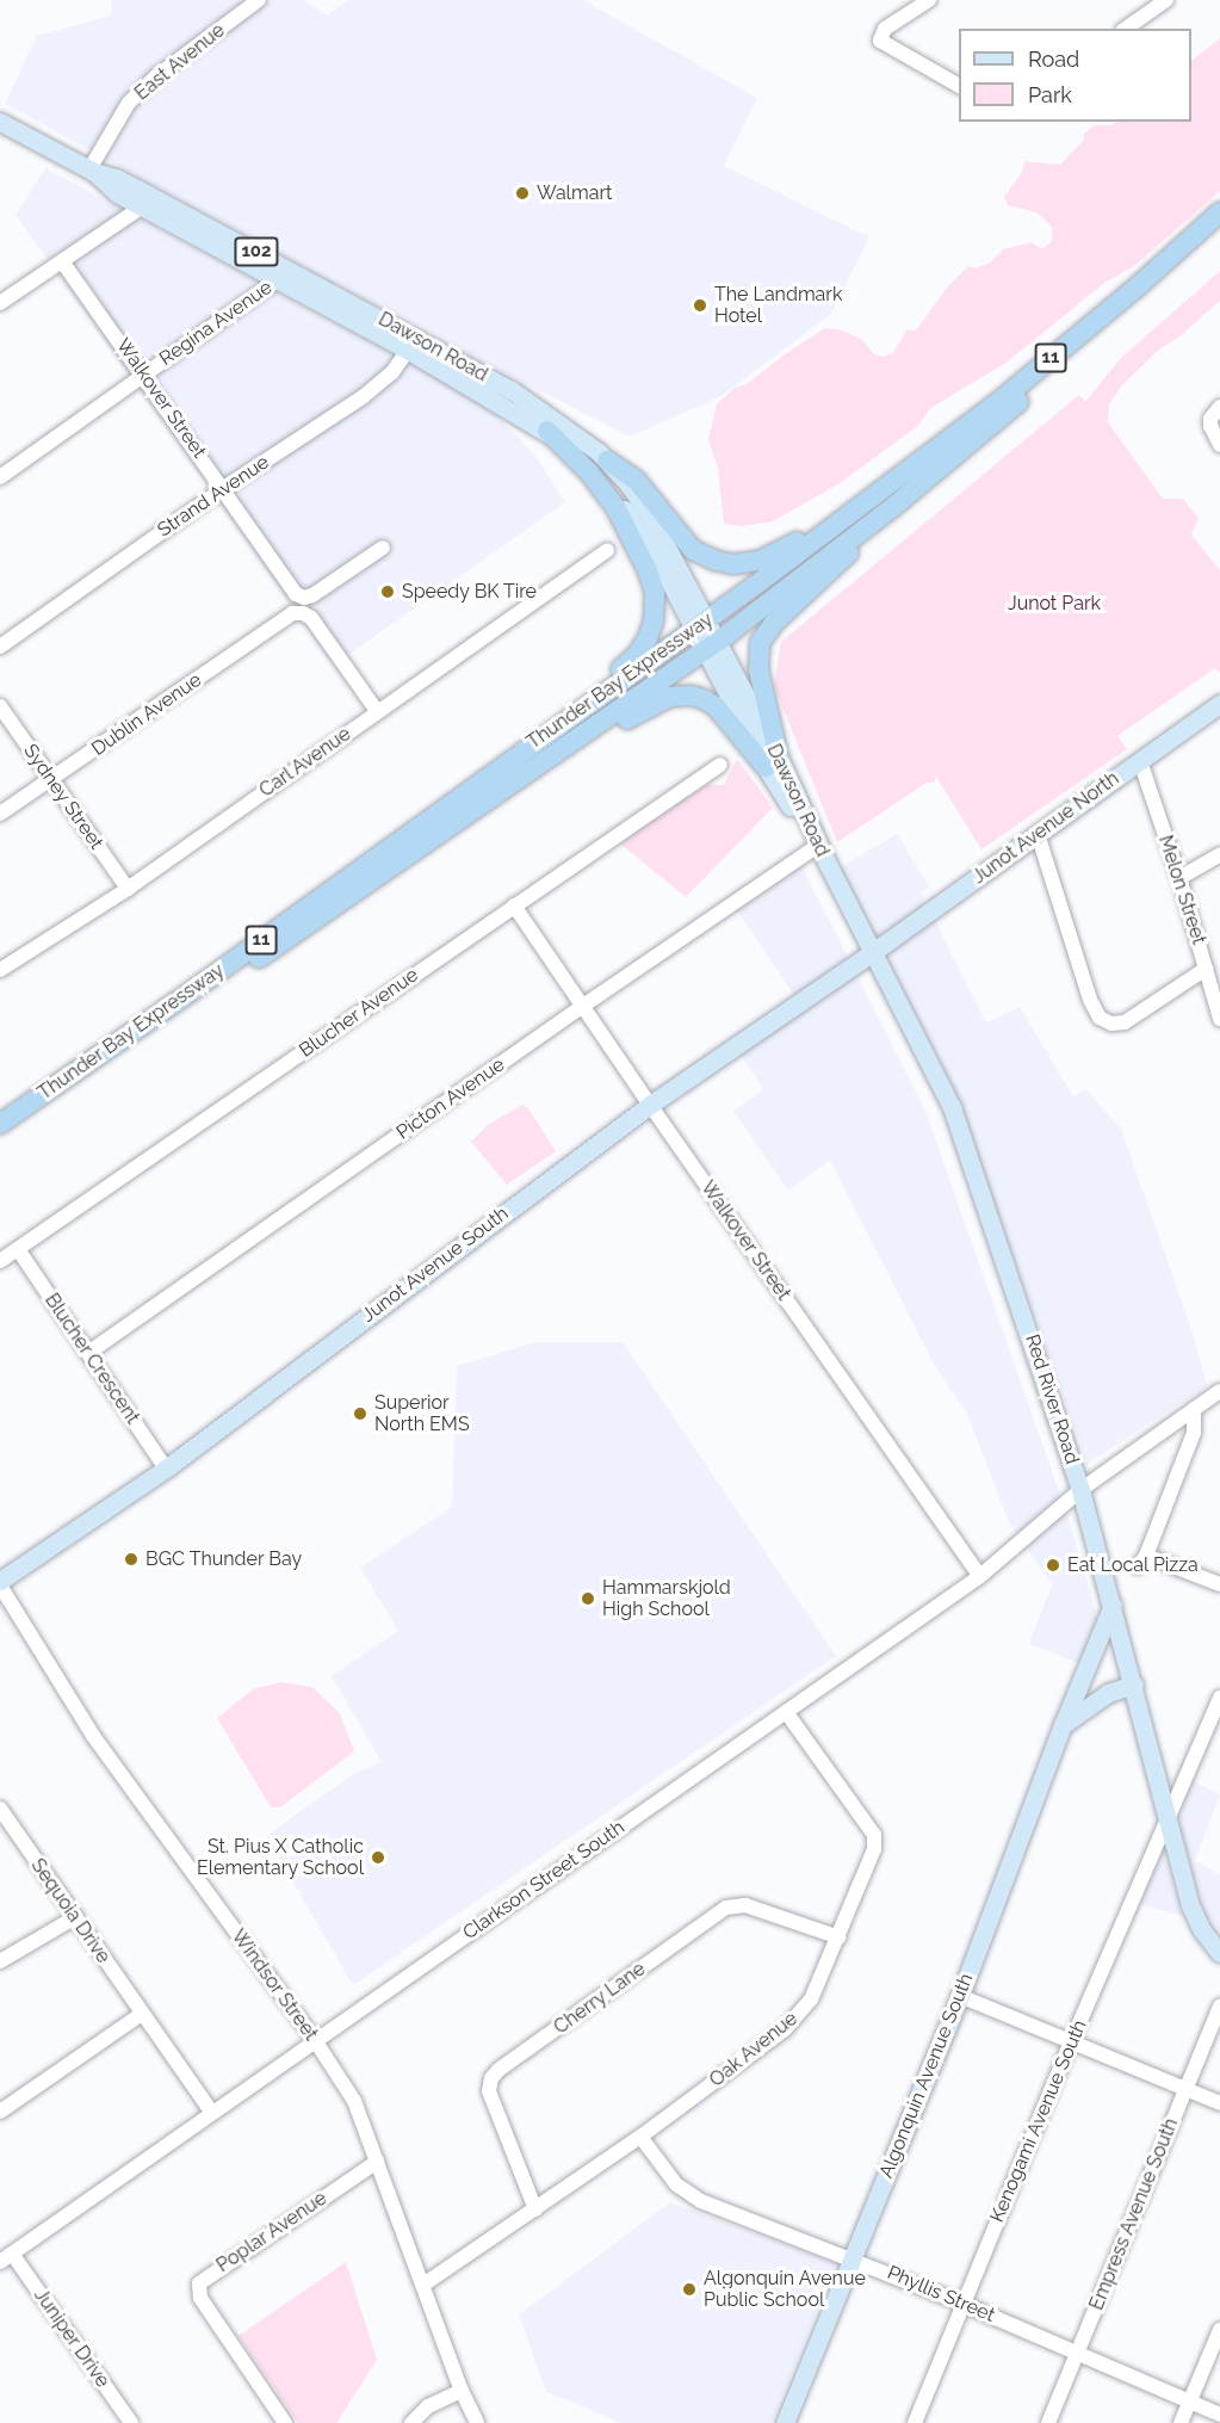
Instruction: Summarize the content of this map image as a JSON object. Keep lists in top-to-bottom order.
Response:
{
  "streets": {
    "highway": ["11", "Thunder Bay Expressway"],
    "main road": [
      "102",
      "Dawson Road",
      "Junot Avenue North",
      "Junot Avenue South",
      "Red River Road",
      "Algonquin Avenue South"
    ],
    "street": [
      "East Avenue",
      "Regina Avenue",
      "Walkover Street",
      "Strand Avenue",
      "Dublin Avenue",
      "Carl Avenue",
      "Sydney Street",
      "Melon Street",
      "Blucher Avenue",
      "Picton Avenue",
      "Blucher Crescent",
      "Clarkson Street South",
      "Sequoia Drive",
      "Windsor Street",
      "Cherry Lane",
      "Oak Avenue",
      "Kenogami Avenue South",
      "Empress Avenue South",
      "Poplar Avenue",
      "Phyllis Street",
      "Juniper Drive"
    ]
  },
  "crossings": [
    ["East Avenue", "Dawson Road"],
    ["Regina Avenue", "Dawson Road"],
    ["Regina Avenue", "Walkover Street"],
    ["Dawson Road", "Strand Avenue"],
    ["Dawson Road", "Thunder Bay Expressway"],
    ["Dawson Road", "Picton Avenue"],
    ["Dawson Road", "Red River Road"],
    ["Walkover Street", "Strand Avenue"],
    ["Walkover Street", "Blucher Avenue"],
    ["Walkover Street", "Picton Avenue"],
    ["Walkover Street", "Junot Avenue South"],
    ["Walkover Street", "Clarkson Street South"],
    ["Dublin Avenue", "Carl Avenue"],
    ["Dublin Avenue", "Sydney Street"],
    ["Carl Avenue", "Sydney Street"],
    ["Junot Avenue North", "Melon Street"],
    ["Junot Avenue North", "Junot Avenue South"],
    ["Junot Avenue North", "Red River Road"],
    ["Blucher Avenue", "Blucher Crescent"],
    ["Picton Avenue", "Blucher Crescent"],
    ["Junot Avenue South", "Blucher Crescent"],
    ["Junot Avenue South", "Red River Road"],
    ["Junot Avenue South", "Windsor Street"],
    ["Red River Road", "Clarkson Street South"],
    ["Red River Road", "Algonquin Avenue South"],
    ["Red River Road", "Kenogami Avenue South"],
    ["Clarkson Street South", "Sequoia Drive"],
    ["Clarkson Street South", "Windsor Street"],
    ["Clarkson Street South", "Oak Avenue"],
    ["Clarkson Street South", "Juniper Drive"],
    ["Windsor Street", "Oak Avenue"],
    ["Windsor Street", "Poplar Avenue"],
    ["Cherry Lane", "Oak Avenue"],
    ["Oak Avenue", "Phyllis Street"],
    ["Algonquin Avenue South", "Phyllis Street"],
    ["Kenogami Avenue South", "Phyllis Street"],
    ["Empress Avenue South", "Phyllis Street"]
  ],
  "parks": ["Junot Park"],
  "places": [
    "Walmart",
    "The Landmark Hotel",
    "Speedy BK Tire",
    "Superior North EMS",
    "BGC Thunder Bay",
    "Eat Local Pizza",
    "Hammarskjold High School",
    "St. Pius X Catholic Elementary School",
    "Algonquin Avenue Public School"
  ],
  "legend": ["Road", "Park"]
}
